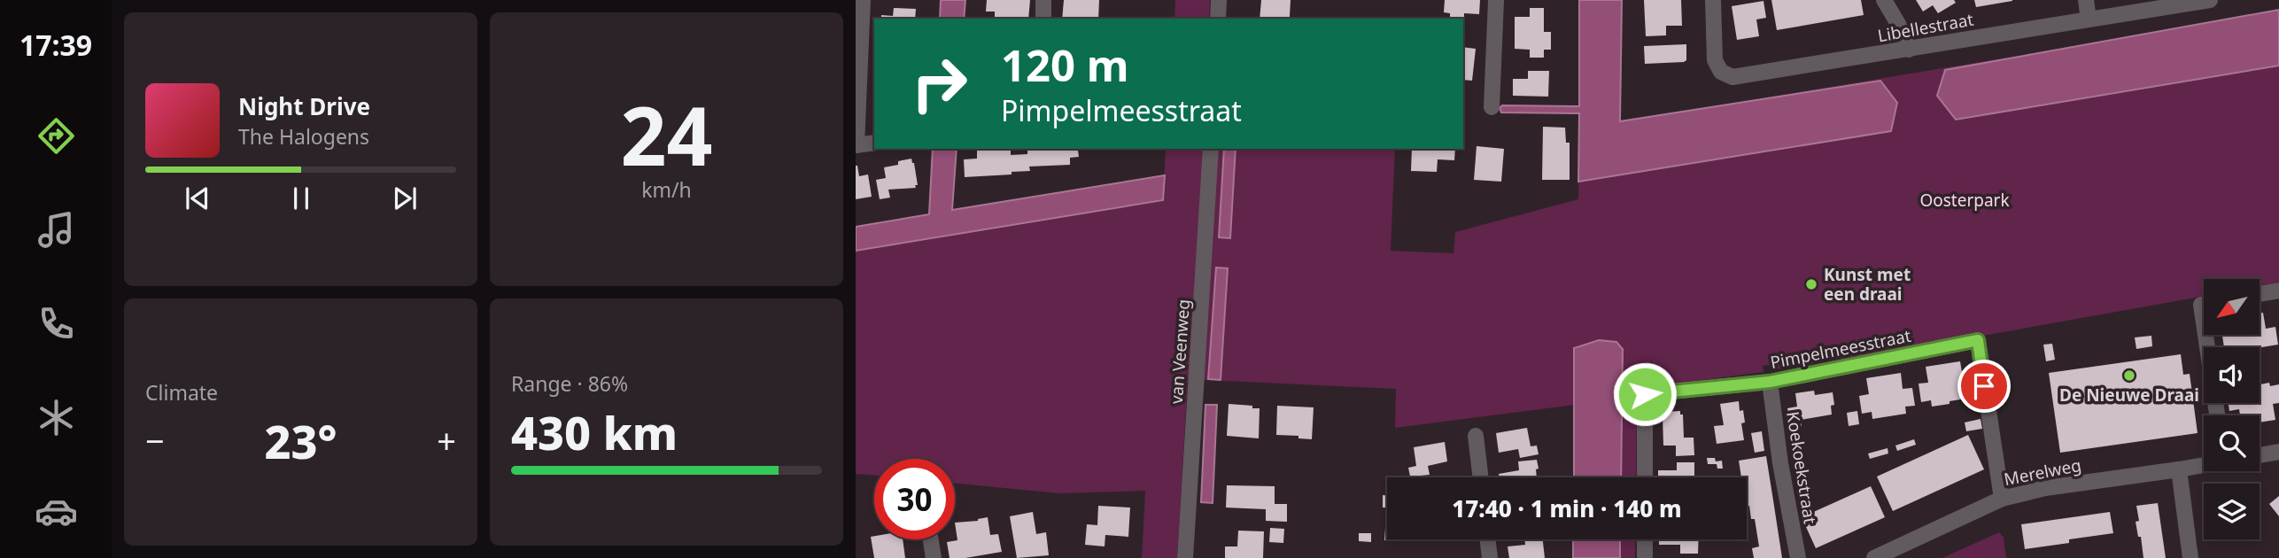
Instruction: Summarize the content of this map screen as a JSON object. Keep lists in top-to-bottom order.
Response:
{
  "streets": {
    "street": [
      "Libellestraat",
      "Pimpelmeesstraat",
      "van Veenweg",
      "Koekoekstraat",
      "Merelweg"
    ]
  },
  "crossings": [
    ["Pimpelmeesstraat", "Koekoekstraat"],
    ["Pimpelmeesstraat", "Merelweg"]
  ],
  "parks": ["Oosterpark"],
  "places": ["Kunst met een draai", "De Nieuwe Draai"],
  "north": "bottom left",
  "page": {
    "tabs": "17:39",
    "tile": [
      ["24", "km/h"],
      "Climate",
      ["Range · 86%", "430 km"]
    ],
    "turn": ["120 m", "Pimpelmeesstraat"],
    "song": ["Night Drive", "The Halogens"],
    "heat": ["−", "23°", "+"],
    "limit": "30",
    "trip": "17:40 · 1 min · 140 m"
  }
}
